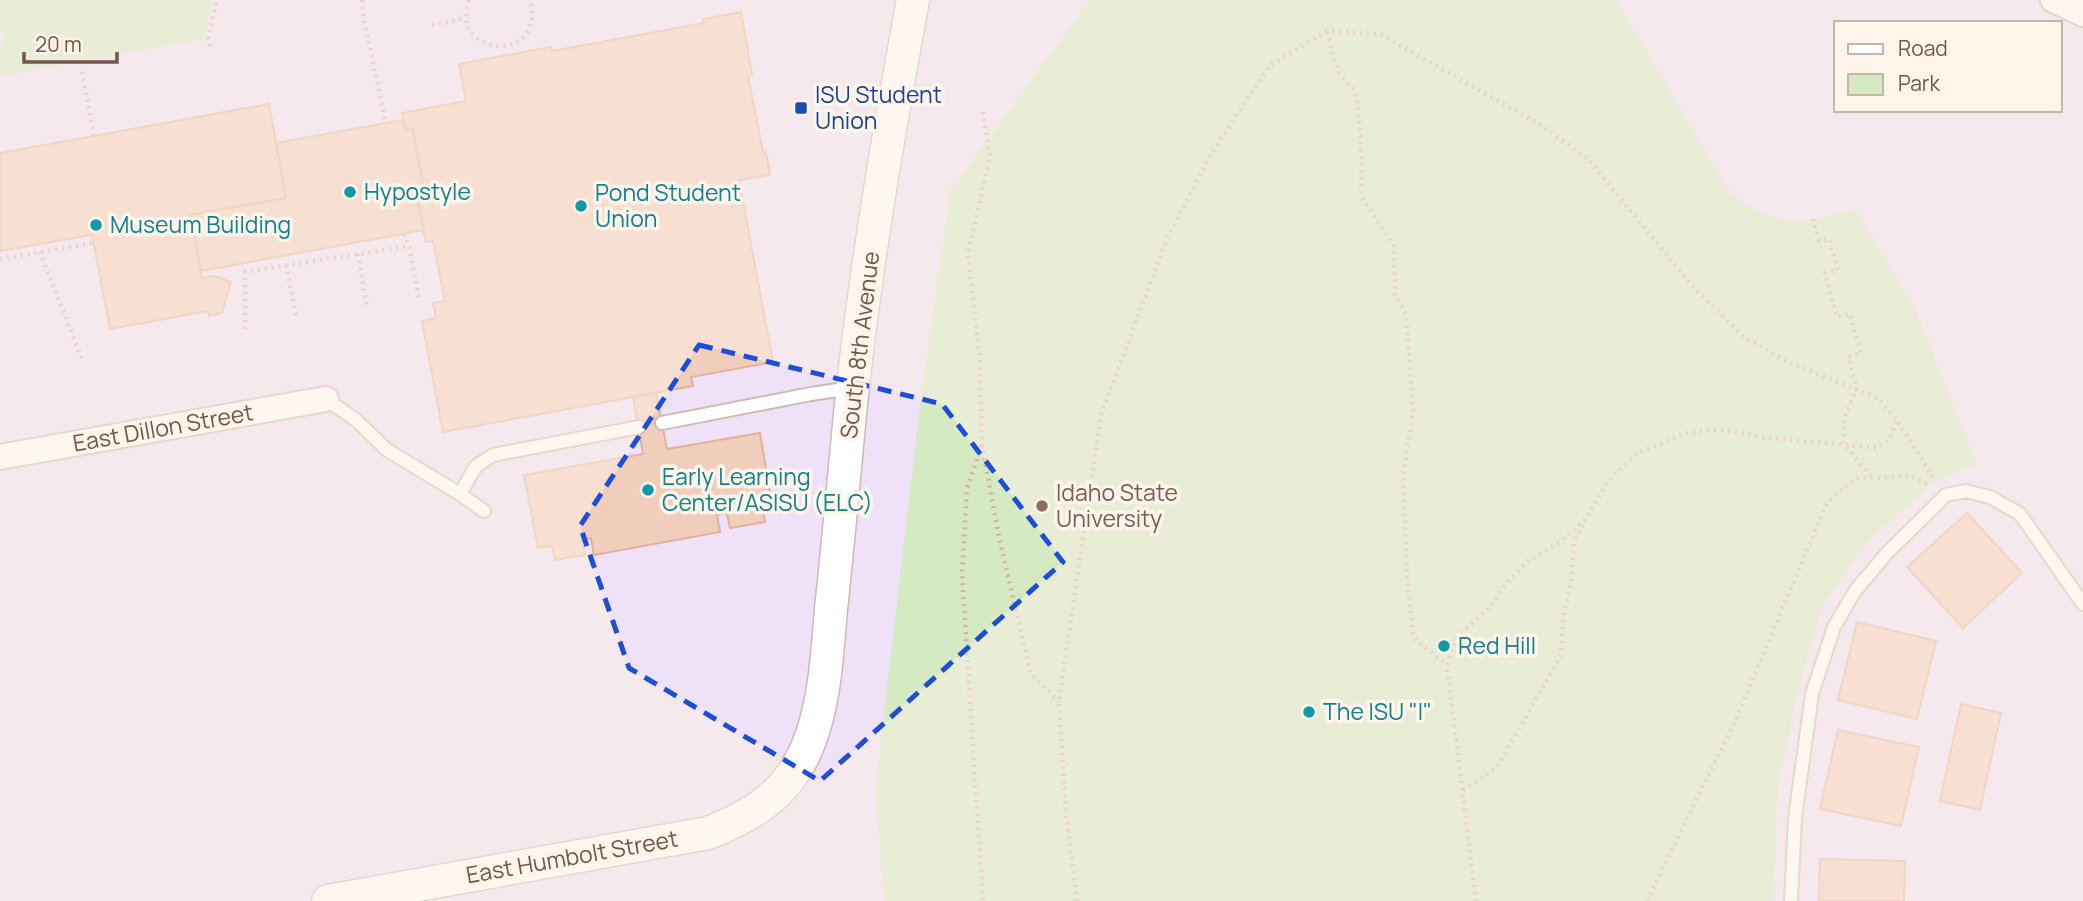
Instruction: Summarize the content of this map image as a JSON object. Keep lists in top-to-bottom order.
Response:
{
  "streets": {
    "street": ["South 8th Avenue", "East Dillon Street", "East Humbolt Street"]
  },
  "crossings": [
    ["South 8th Avenue", "East Humbolt Street"]
  ],
  "places": {
    "transit": ["ISU Student Union"],
    "other": [
      "Hypostyle",
      "Pond Student Union",
      "Museum Building",
      "Early Learning Center/ASISU (ELC)",
      "Idaho State University",
      "Red Hill",
      "The ISU \"I\""
    ]
  },
  "legend": ["Road", "Park"],
  "scale_bar": "20 m"
}
